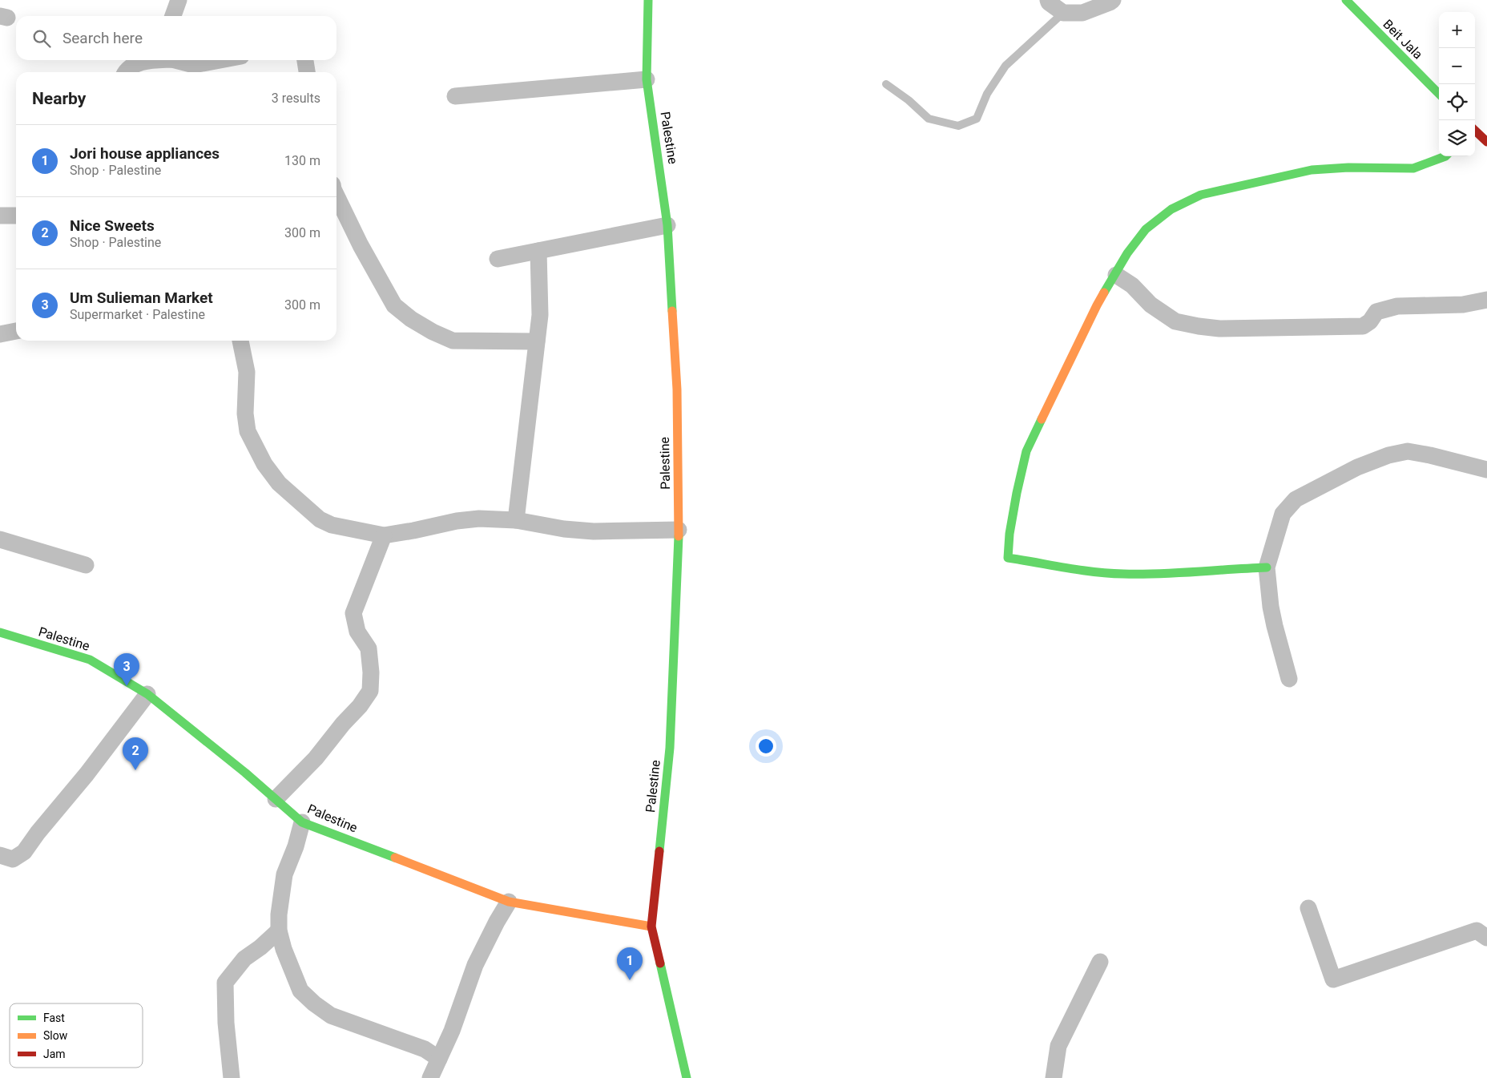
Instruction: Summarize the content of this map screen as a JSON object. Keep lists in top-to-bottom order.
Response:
{
  "streets": {
    "street": ["Beit Jala", "Palestine"]
  },
  "legend": ["Fast", "Slow", "Jam"],
  "page": {
    "map_buttons": ["+", "−"],
    "search": "Search here",
    "heading": ["Nearby", "3 results"],
    "list": [
      {
        "mark": "1",
        "name": "Jori house appliances",
        "note": "Shop · Palestine",
        "value": "130 m"
      },
      {
        "mark": "2",
        "name": "Nice Sweets",
        "note": "Shop · Palestine",
        "value": "300 m"
      },
      {
        "mark": "3",
        "name": "Um Sulieman Market",
        "note": "Supermarket · Palestine",
        "value": "300 m"
      }
    ],
    "pins": ["3", "2", "1"]
  }
}
